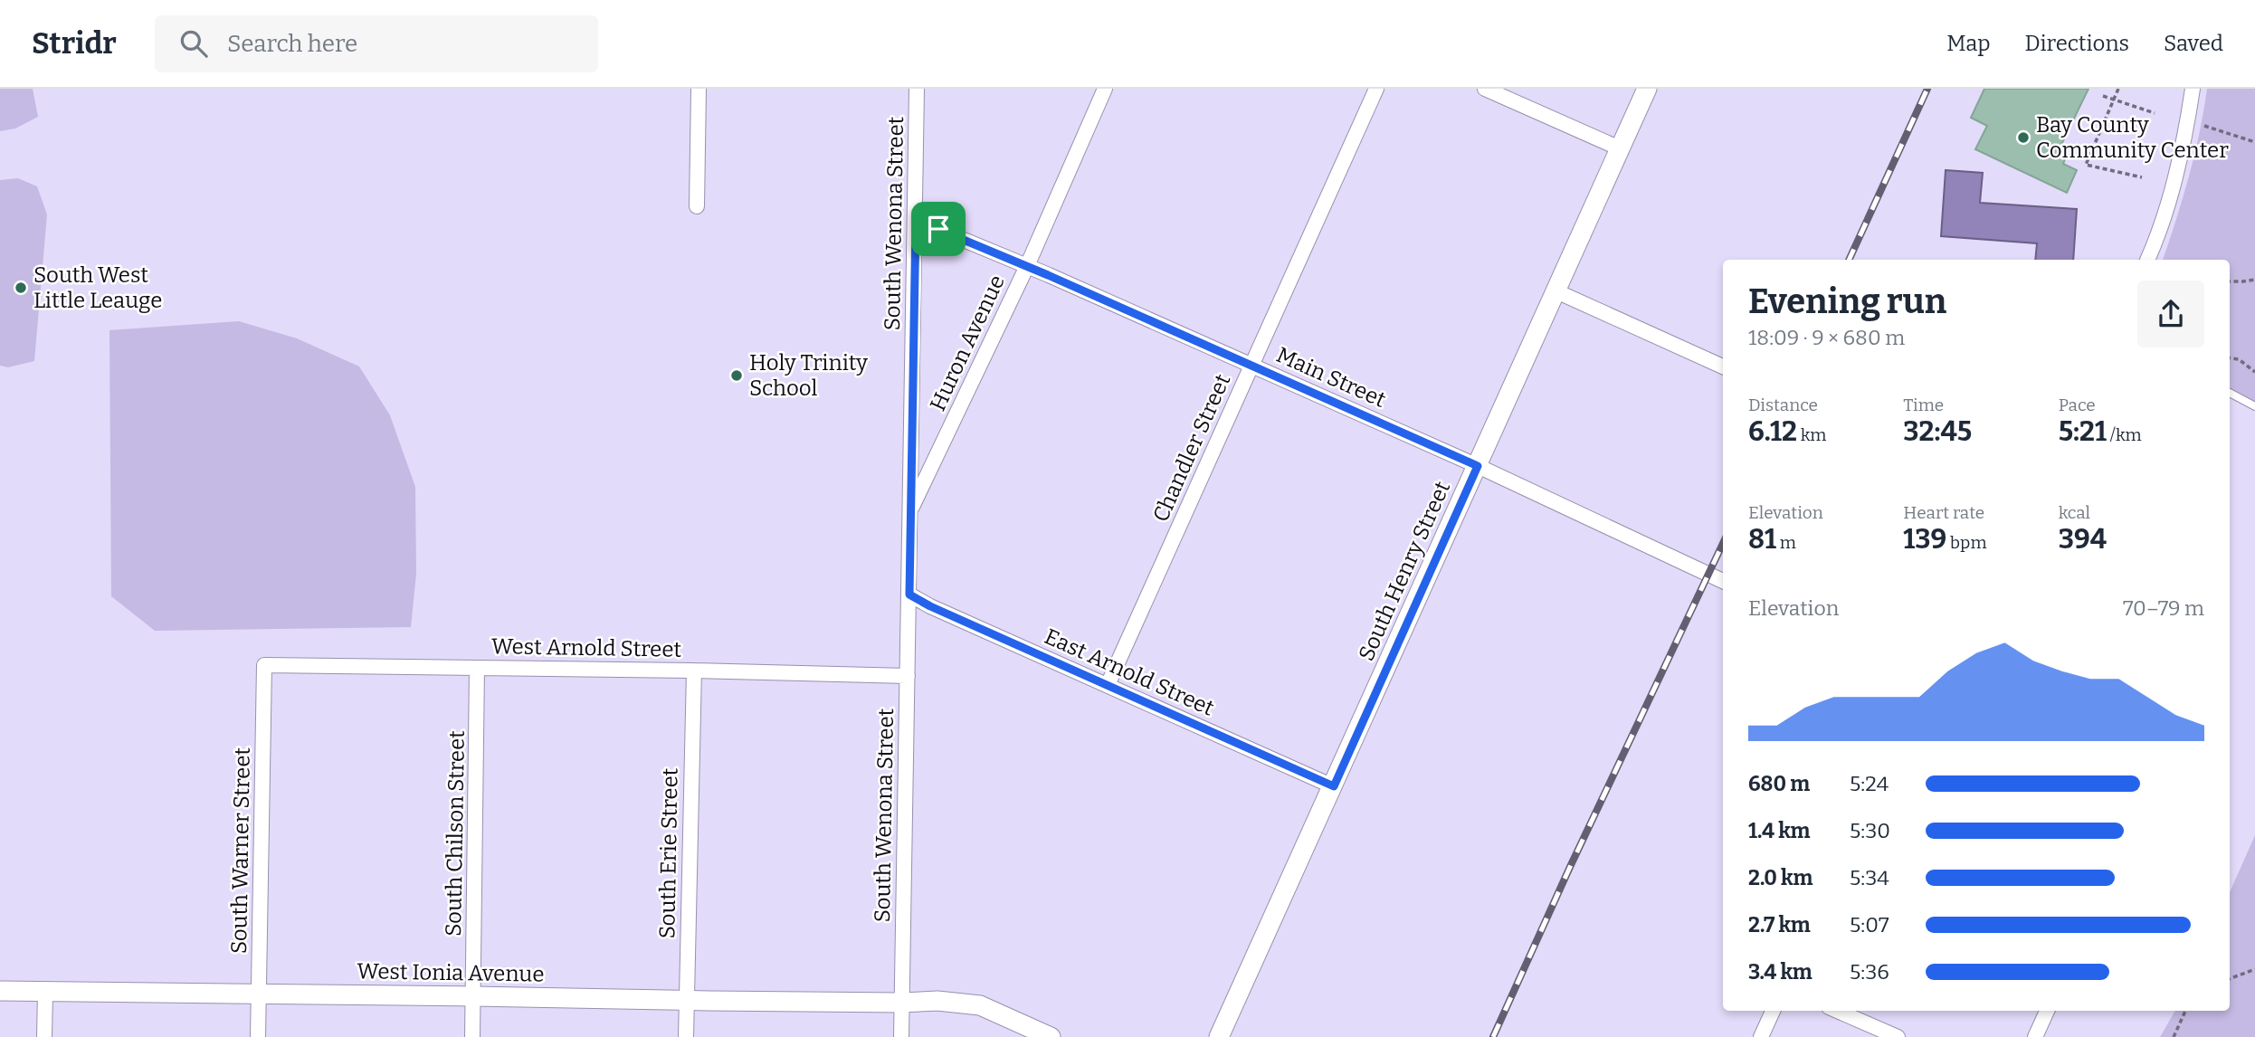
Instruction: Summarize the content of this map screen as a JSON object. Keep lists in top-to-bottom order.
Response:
{
  "streets": {
    "street": [
      "South Wenona Street",
      "Huron Avenue",
      "Main Street",
      "Chandler Street",
      "South Henry Street",
      "West Arnold Street",
      "East Arnold Street",
      "South Chilson Street",
      "South Warner Street",
      "South Erie Street",
      "West Ionia Avenue"
    ]
  },
  "crossings": [
    ["South Wenona Street", "Huron Avenue"],
    ["South Wenona Street", "Main Street"],
    ["South Wenona Street", "West Arnold Street"],
    ["South Wenona Street", "East Arnold Street"],
    ["South Wenona Street", "West Ionia Avenue"],
    ["Huron Avenue", "Main Street"],
    ["Main Street", "Chandler Street"],
    ["Main Street", "South Henry Street"],
    ["Chandler Street", "East Arnold Street"],
    ["South Henry Street", "East Arnold Street"],
    ["West Arnold Street", "South Chilson Street"],
    ["West Arnold Street", "South Warner Street"],
    ["West Arnold Street", "South Erie Street"],
    ["South Chilson Street", "West Ionia Avenue"],
    ["South Warner Street", "West Ionia Avenue"],
    ["South Erie Street", "West Ionia Avenue"]
  ],
  "places": ["Bay County Community Center", "South West Little Leauge", "Holy Trinity School"],
  "page": {
    "header": "Stridr",
    "search": "Search here",
    "nav": ["Map", "Directions", "Saved"],
    "heading": ["Evening run", "18:09 · 9 × 680 m"],
    "stats": [
      ["Distance", "6.12 km"],
      ["Time", "32:45"],
      ["Pace", "5:21 /km"],
      ["Elevation", "81 m"],
      ["Heart rate", "139 bpm"],
      ["kcal", "394"]
    ],
    "chart": ["Elevation", "70–79 m"],
    "list": [
      {
        "name": "680 m",
        "note": "5:24"
      },
      {
        "name": "1.4 km",
        "note": "5:30"
      },
      {
        "name": "2.0 km",
        "note": "5:34"
      },
      {
        "name": "2.7 km",
        "note": "5:07"
      },
      {
        "name": "3.4 km",
        "note": "5:36"
      }
    ]
  }
}
